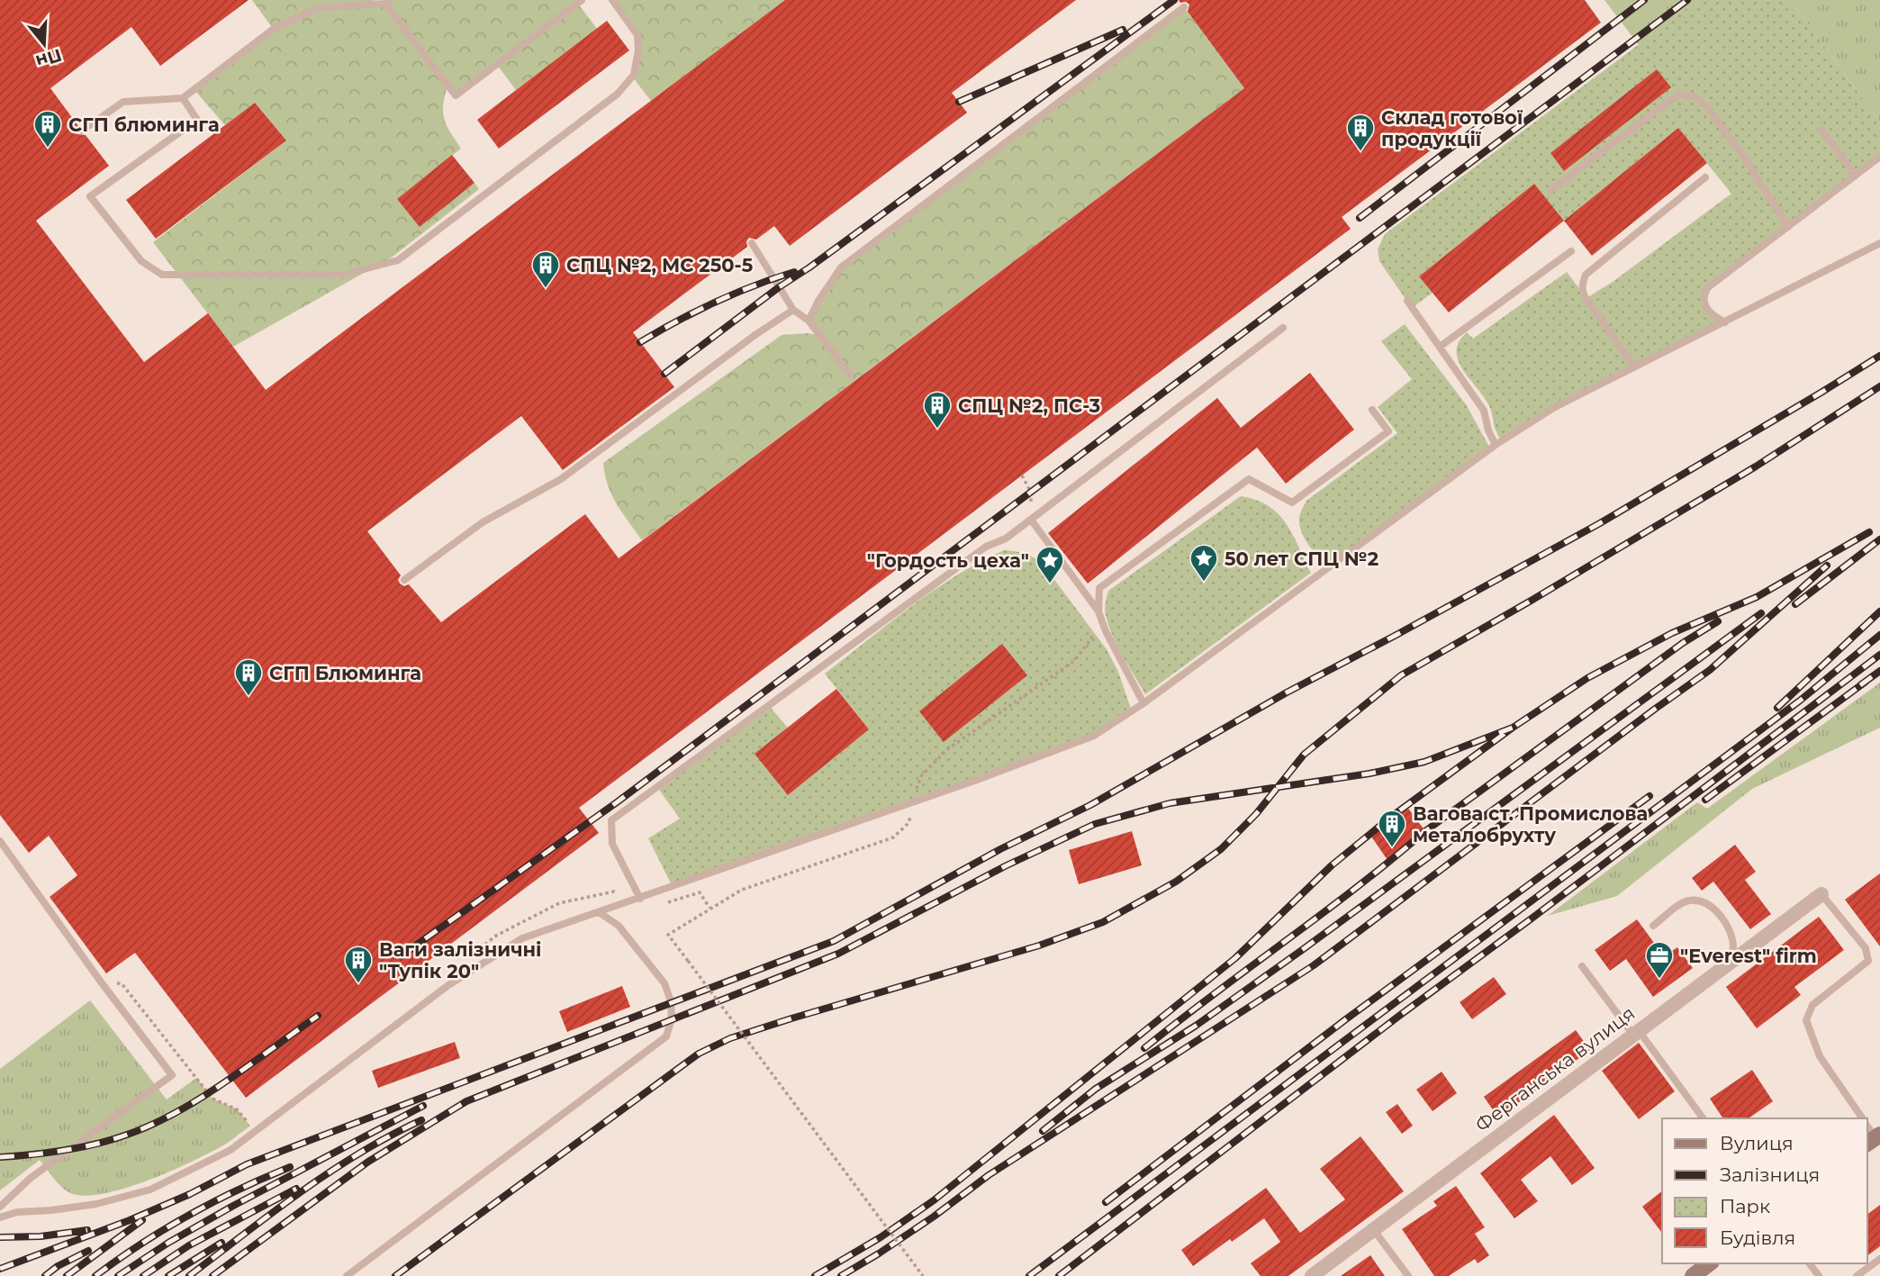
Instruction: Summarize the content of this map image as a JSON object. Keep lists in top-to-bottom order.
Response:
{
  "streets": {
    "street": ["Ферганська вулиця"]
  },
  "places": {
    "building": [
      "СГП блюминга",
      "Склад готової продукції",
      "СПЦ №2, МС 250-5",
      "СПЦ №2, ПС-3",
      "СГП Блюминга",
      "Вагова ст. Промислова металобрухту",
      "Ваги залізничні \"Тупік 20\""
    ],
    "place": ["50 лет СПЦ №2", "\"Гордость цеха\""],
    "office": ["\"Everest\" firm"]
  },
  "legend": [
    "Вулиця",
    "Залізниця",
    "Парк",
    "Будівля"
  ],
  "north": "bottom"
}
